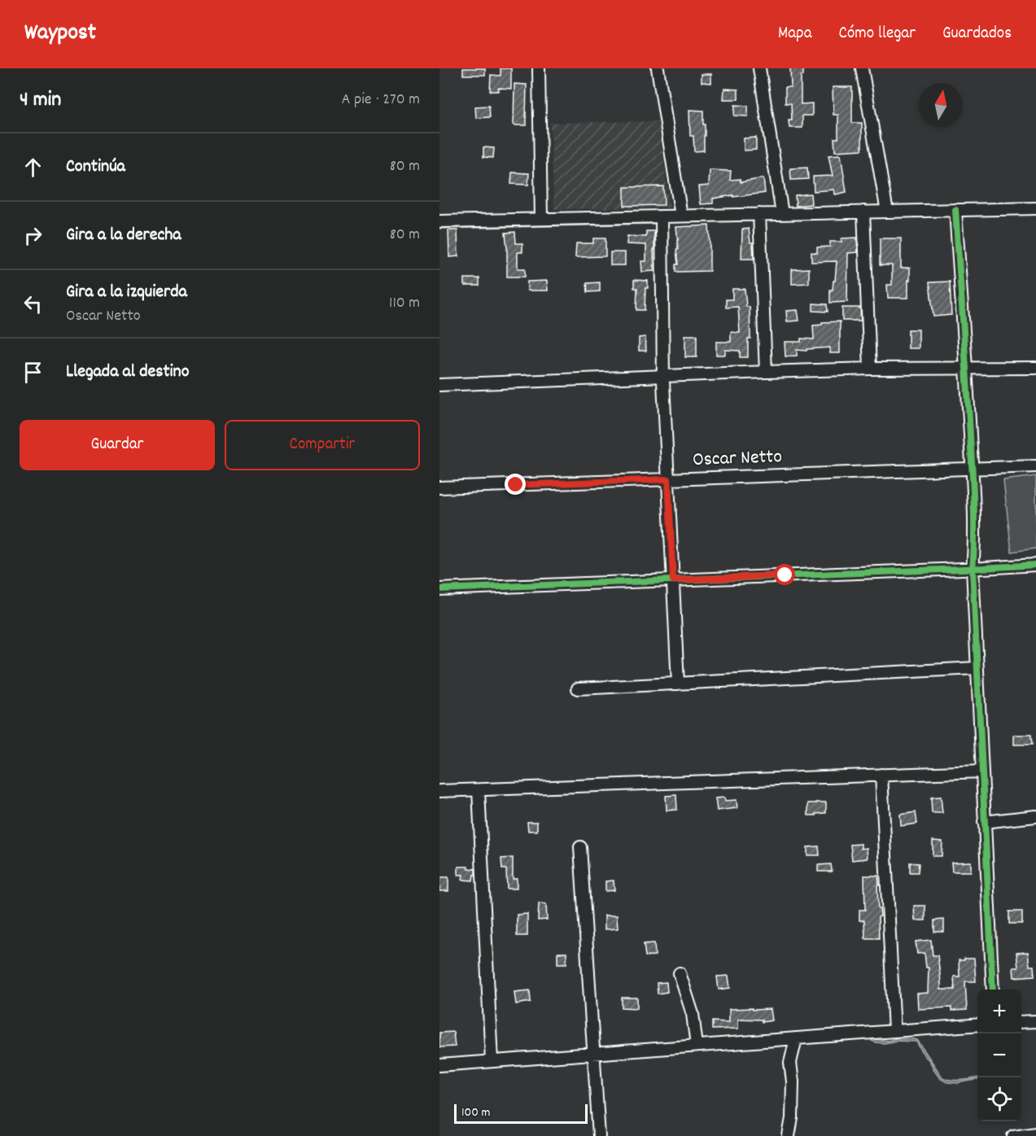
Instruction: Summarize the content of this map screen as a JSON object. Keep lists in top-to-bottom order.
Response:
{
  "streets": {
    "street": ["Oscar Netto"]
  },
  "scale_bar": "100 m",
  "north": "top",
  "page": {
    "header": "Waypost",
    "nav": ["Mapa", "Cómo llegar", "Guardados"],
    "heading": ["4 min", "A pie · 270 m"],
    "list": [
      ["Continúa", "80 m"],
      ["Gira a la derecha", "80 m"],
      ["Gira a la izquierda", "Oscar Netto", "110 m"],
      "Llegada al destino"
    ],
    "buttons": ["Guardar", "Compartir"],
    "map_buttons": ["+", "−"],
    "scale": "100 m"
  }
}
